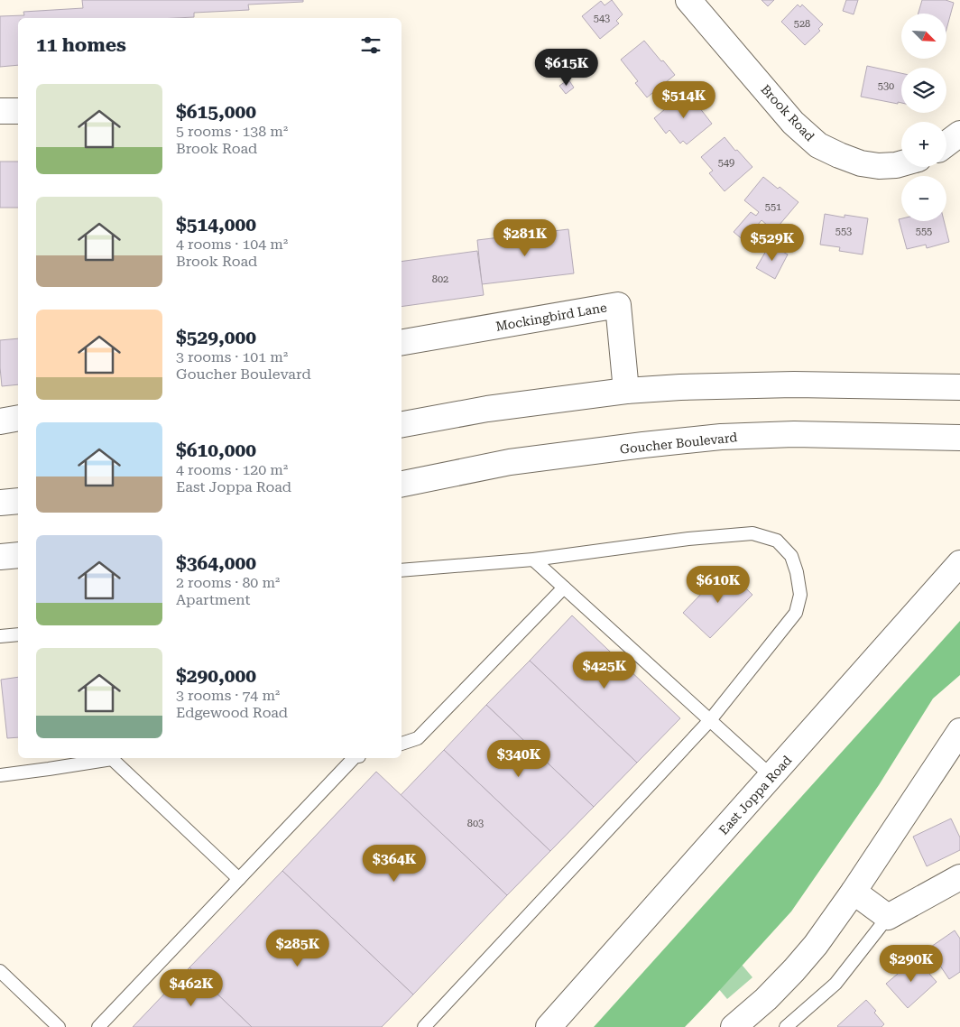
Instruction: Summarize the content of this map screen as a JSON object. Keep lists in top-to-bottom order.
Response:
{
  "streets": {
    "main road": [
      "Brook Road",
      "Mockingbird Lane",
      "Goucher Boulevard",
      "East Joppa Road"
    ]
  },
  "house_numbers": [
    "543",
    "528",
    "530",
    "549",
    "551",
    "553",
    "555",
    "802",
    "803"
  ],
  "north": "bottom right",
  "page": {
    "map_buttons": ["+", "−"],
    "heading": "11 homes",
    "price": [
      "$615K",
      "$514K",
      "$281K",
      "$529K",
      "$610K",
      "$425K",
      "$340K",
      "$364K",
      "$285K",
      "$290K",
      "$462K"
    ],
    "list": [
      {
        "name": "$615,000",
        "note": "5 rooms · 138 m² · Brook Road"
      },
      {
        "name": "$514,000",
        "note": "4 rooms · 104 m² · Brook Road"
      },
      {
        "name": "$529,000",
        "note": "3 rooms · 101 m² · Goucher Boulevard"
      },
      {
        "name": "$610,000",
        "note": "4 rooms · 120 m² · East Joppa Road"
      },
      {
        "name": "$364,000",
        "note": "2 rooms · 80 m² · Apartment"
      },
      {
        "name": "$290,000",
        "note": "3 rooms · 74 m² · Edgewood Road"
      }
    ]
  }
}
